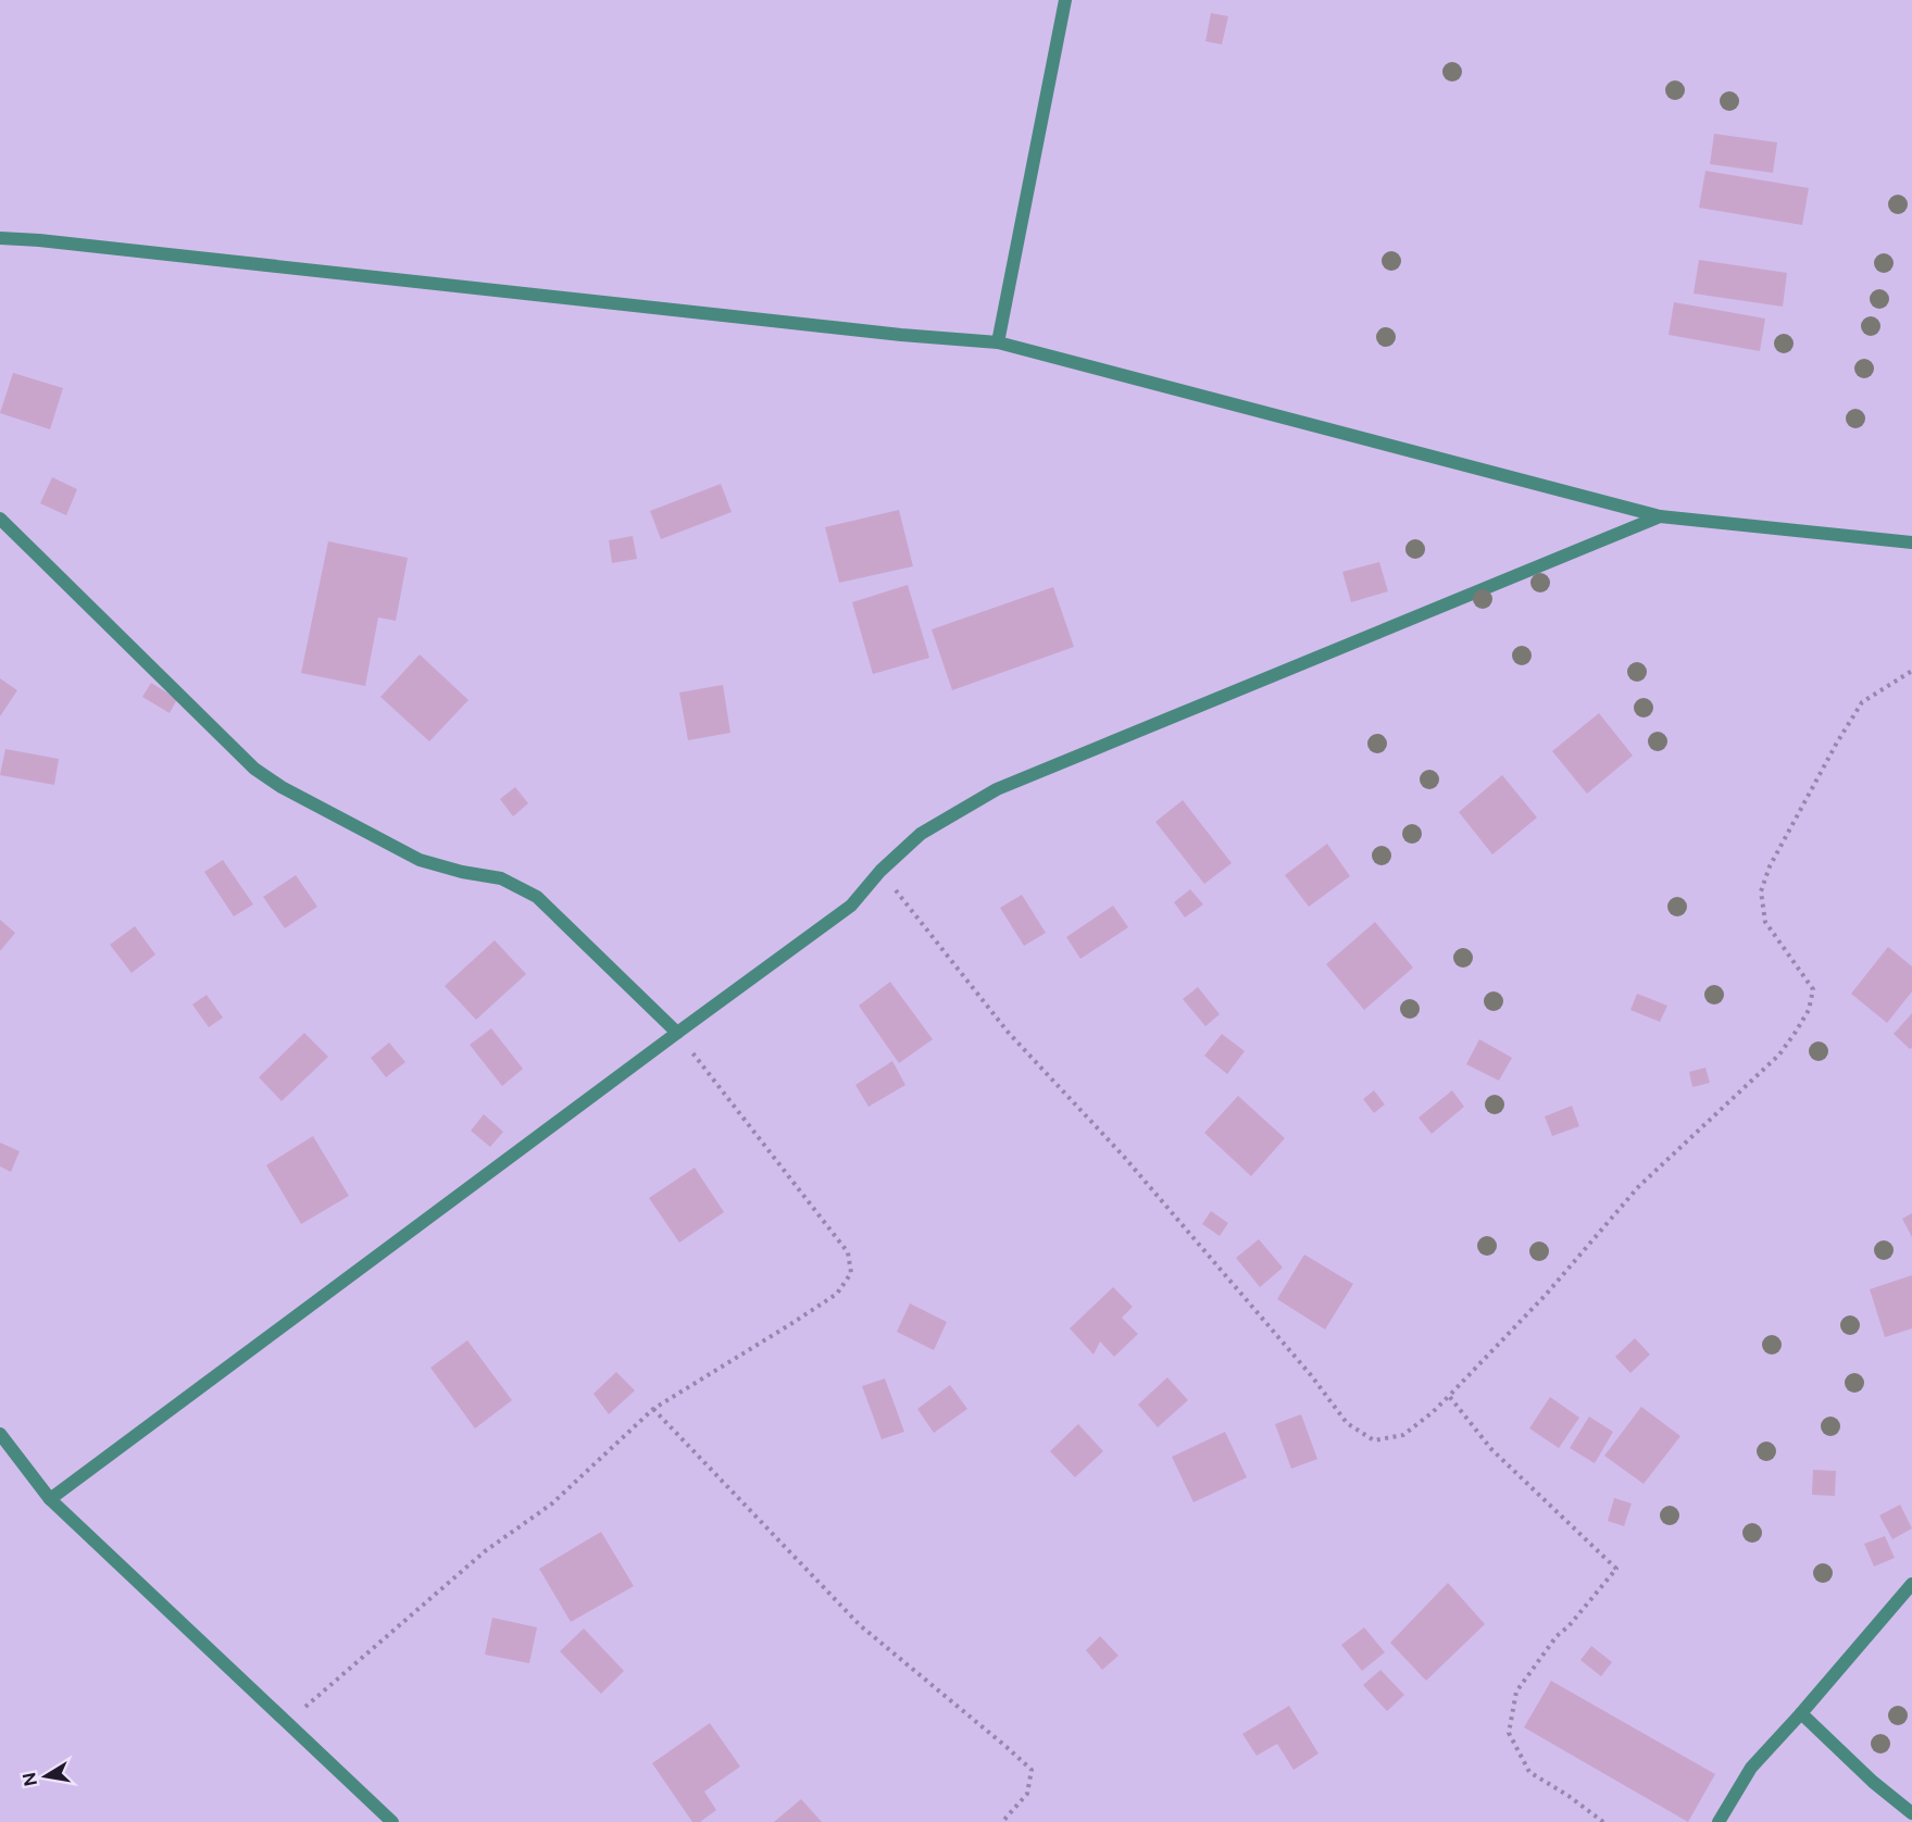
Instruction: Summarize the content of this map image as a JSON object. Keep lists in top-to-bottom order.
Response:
{
  "north": "left"
}
